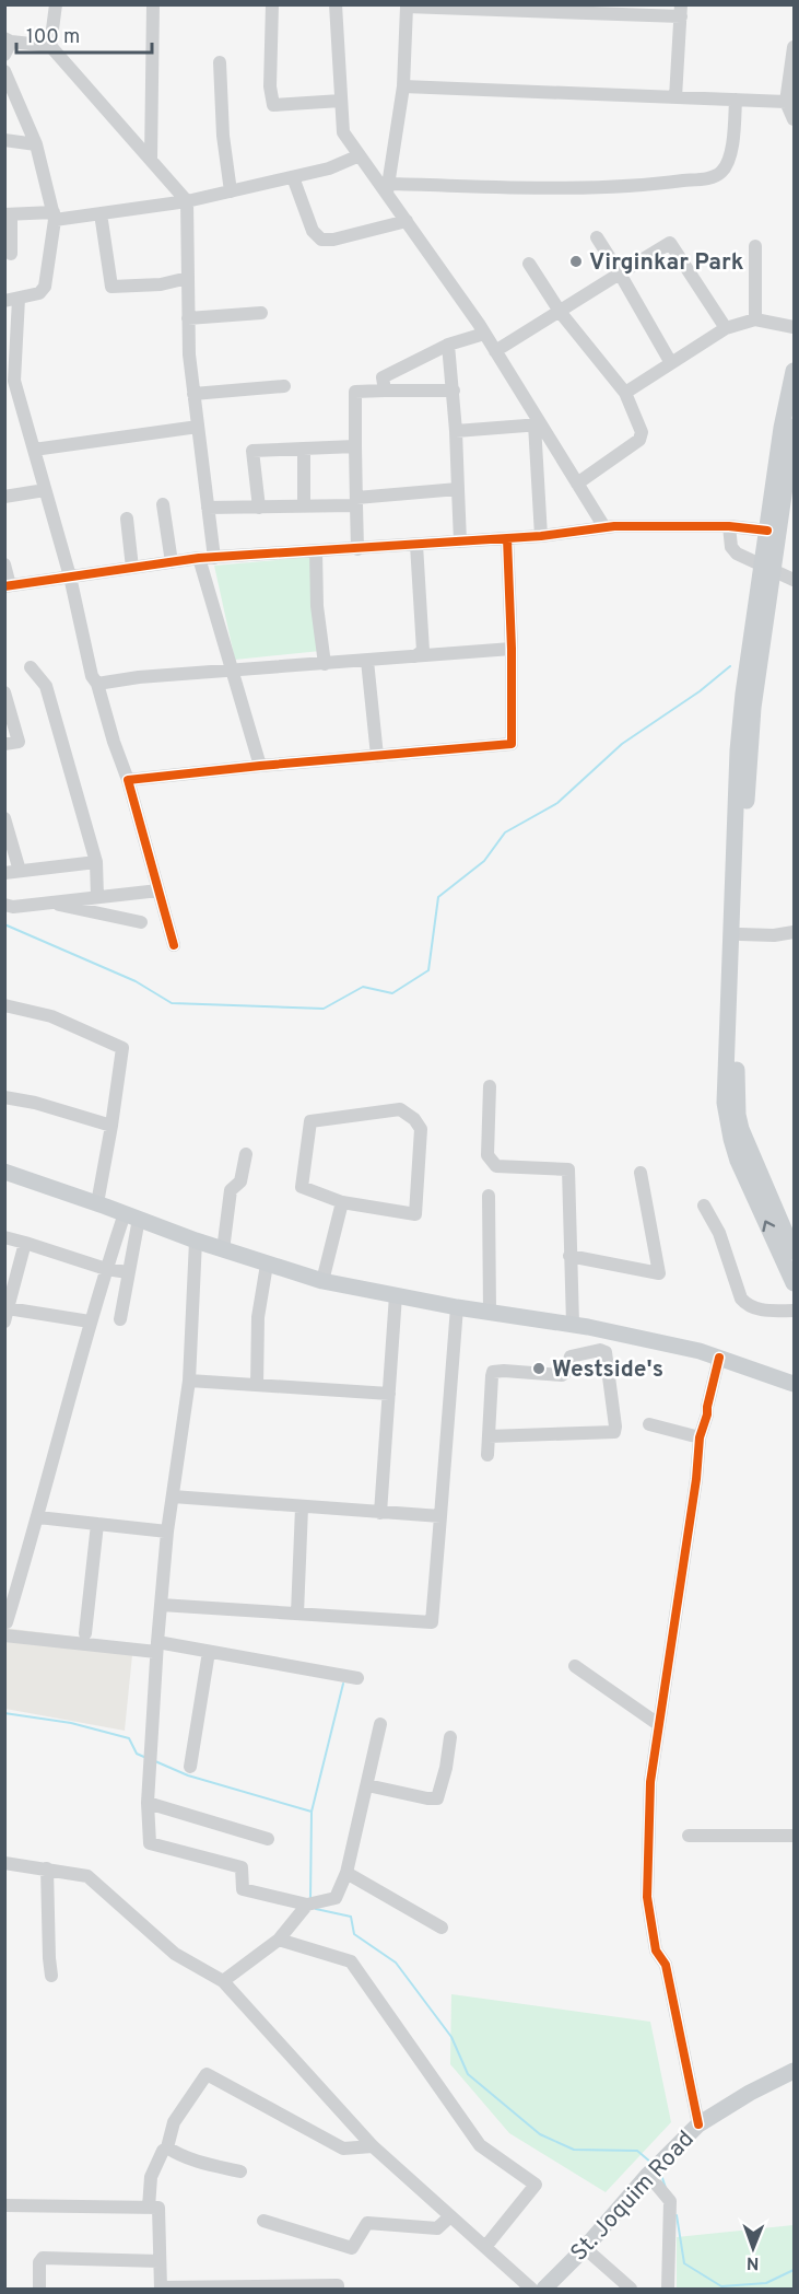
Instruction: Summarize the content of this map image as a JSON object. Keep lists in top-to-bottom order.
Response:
{
  "streets": {
    "main road": ["St. Joquim Road"]
  },
  "places": ["Virginkar Park", "Westside's"],
  "scale_bar": "100 m",
  "north": "bottom"
}
